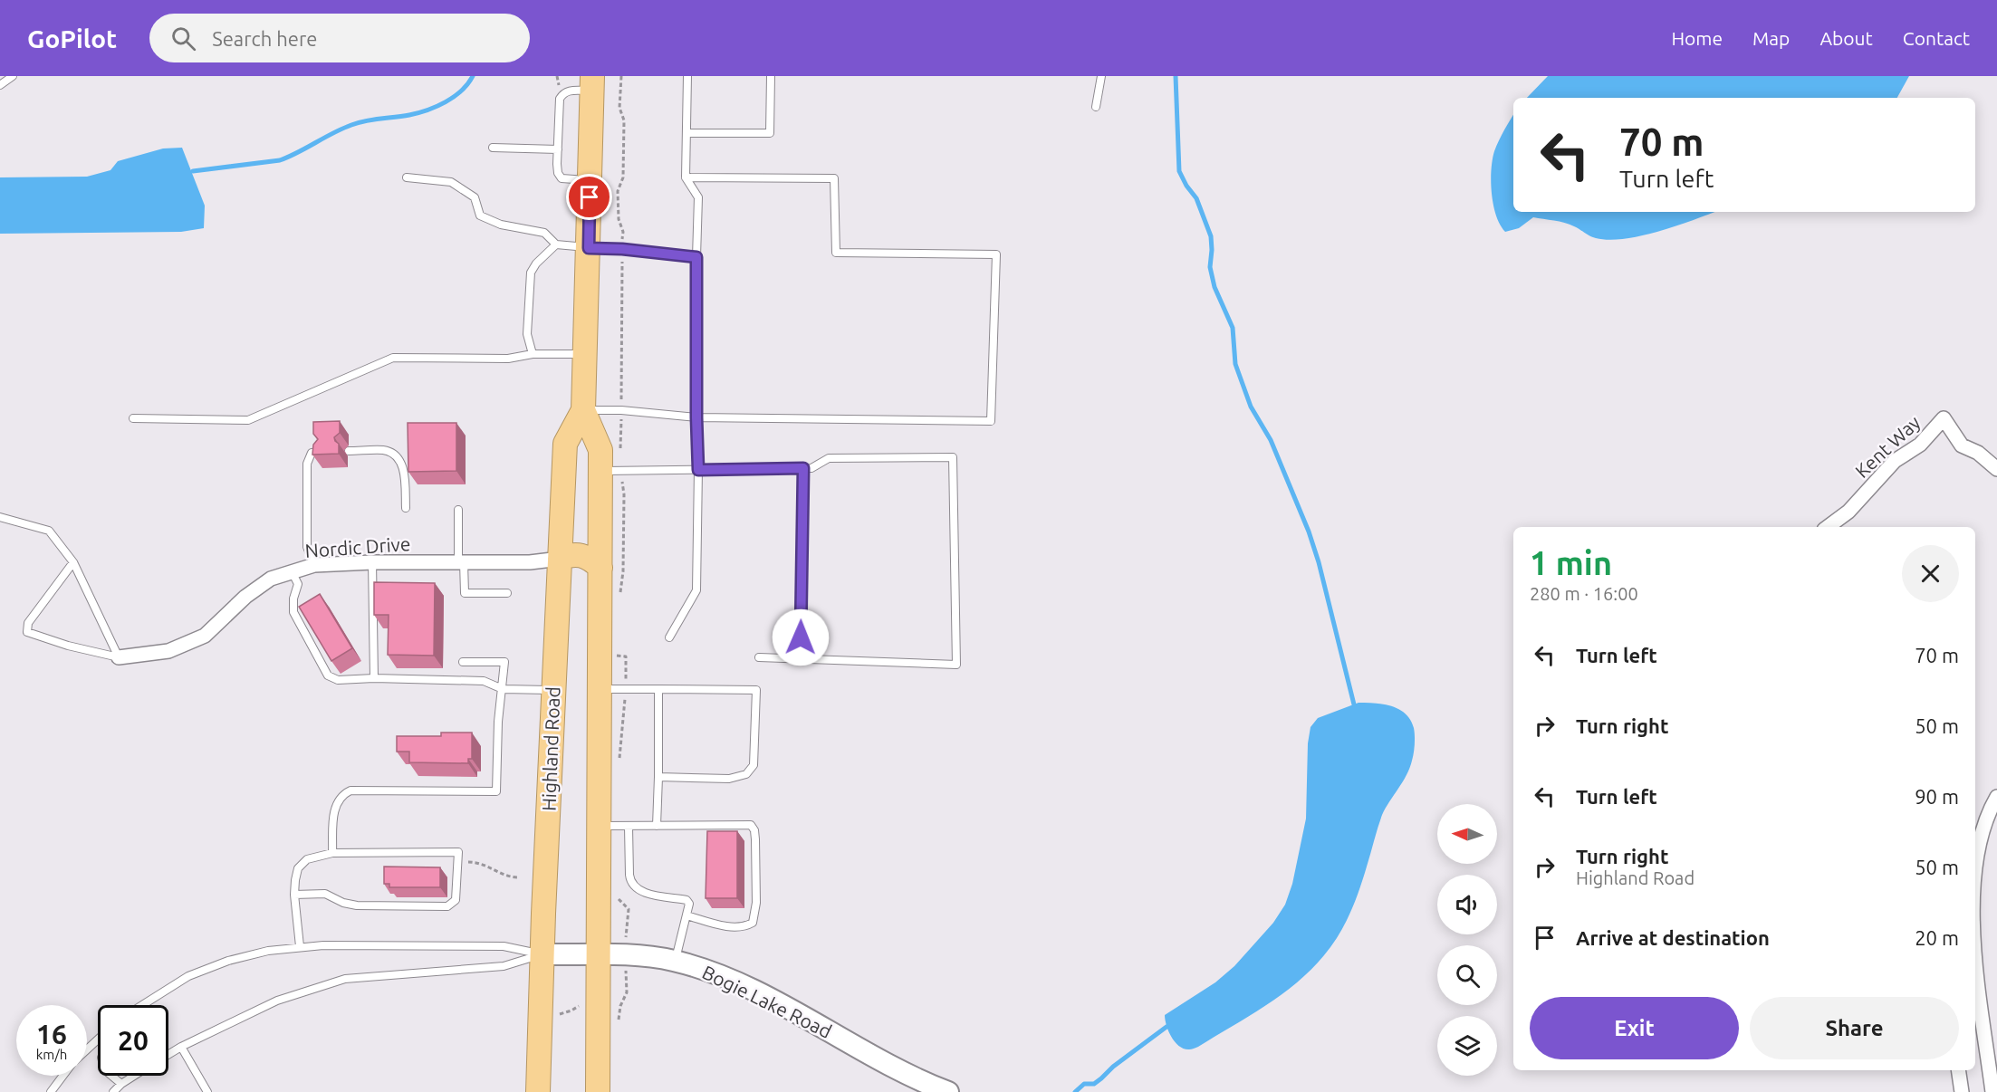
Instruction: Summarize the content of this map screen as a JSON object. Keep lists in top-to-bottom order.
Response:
{
  "streets": {
    "highway": ["Highland Road"],
    "main road": ["Bogie Lake Road"],
    "street": ["Kent Way", "Nordic Drive"]
  },
  "crossings": [
    ["Nordic Drive", "Highland Road"],
    ["Highland Road", "Bogie Lake Road"]
  ],
  "north": "left",
  "page": {
    "header": "GoPilot",
    "search": "Search here",
    "nav": [
      "Home",
      "Map",
      "About",
      "Contact"
    ],
    "turn": ["70 m", "Turn left"],
    "heading": ["1 min", "280 m · 16:00"],
    "list": [
      {
        "name": "Turn left",
        "value": "70 m"
      },
      {
        "name": "Turn right",
        "value": "50 m"
      },
      {
        "name": "Turn left",
        "value": "90 m"
      },
      {
        "name": "Turn right",
        "note": "Highland Road",
        "value": "50 m"
      },
      {
        "name": "Arrive at destination",
        "value": "20 m"
      }
    ],
    "buttons": ["Exit", "Share"],
    "speed": "16 km/h",
    "limit": "20"
  }
}
